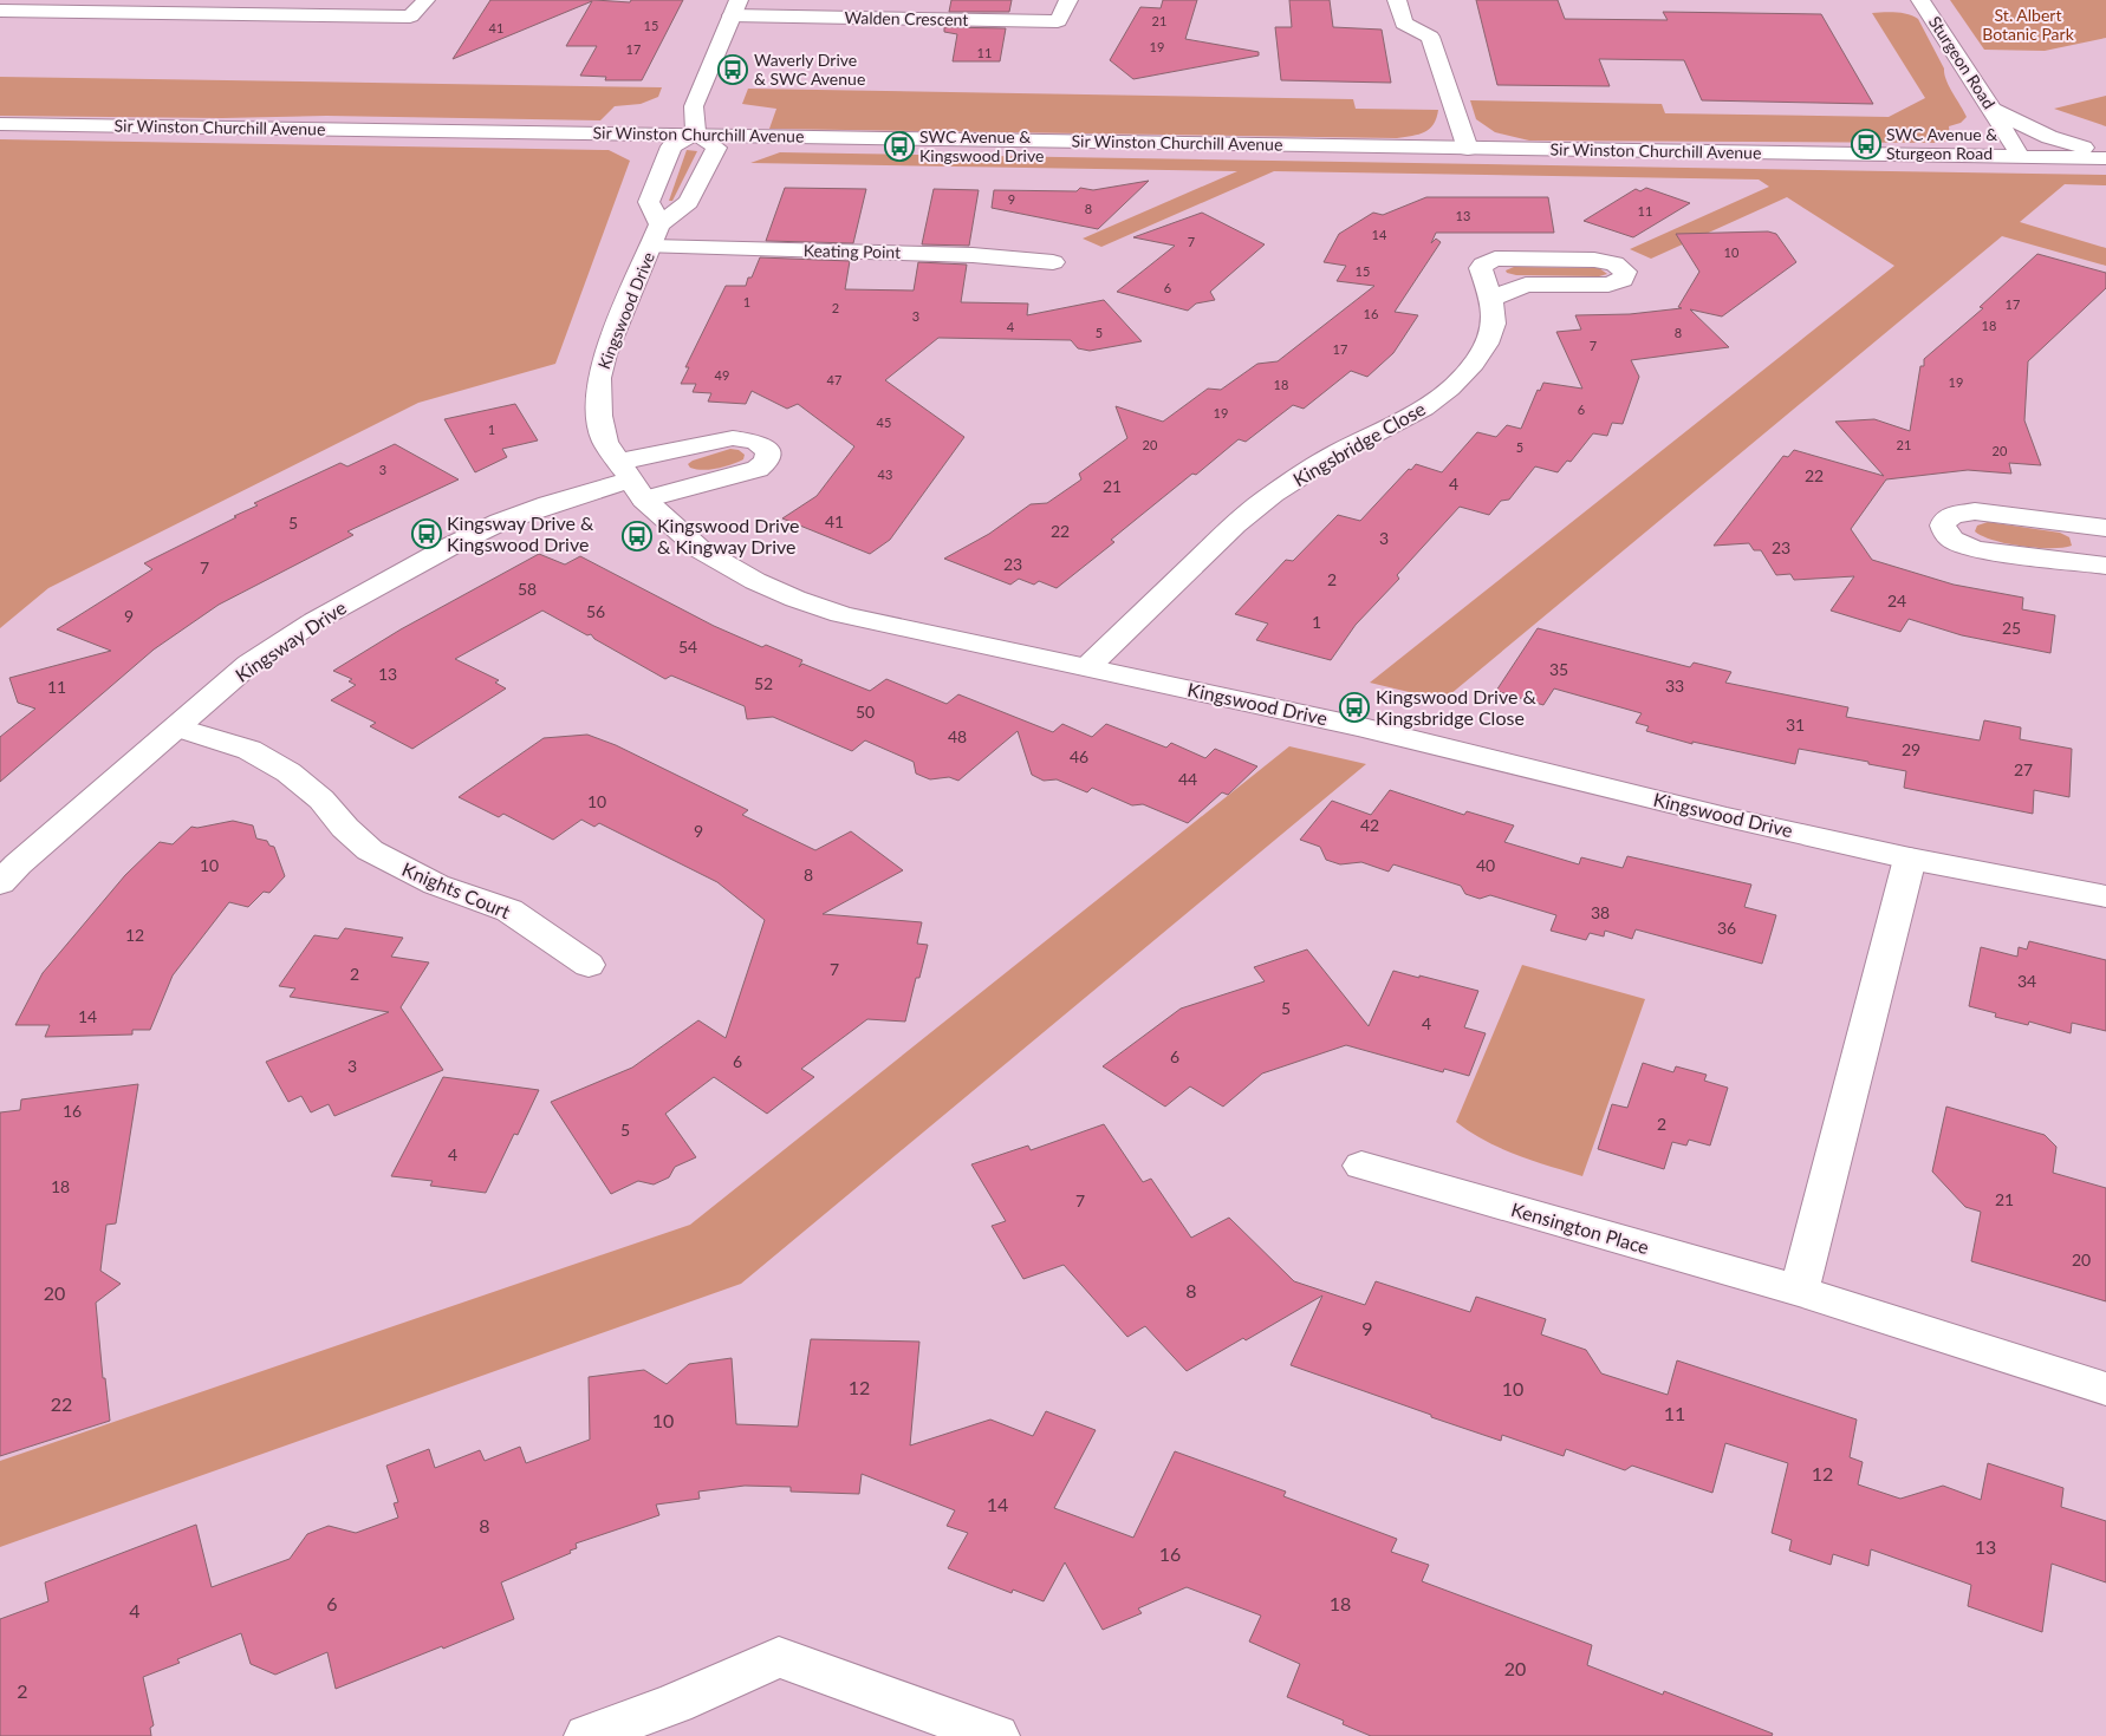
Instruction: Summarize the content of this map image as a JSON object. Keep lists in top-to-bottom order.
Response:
{
  "streets": {
    "street": [
      "Walden Crescent",
      "Sturgeon Road",
      "Sir Winston Churchill Avenue",
      "Keating Point",
      "Kingswood Drive",
      "Kingsbridge Close",
      "Kingsway Drive",
      "Knights Court",
      "Kensington Place"
    ]
  },
  "crossings": [
    ["Sturgeon Road", "Sir Winston Churchill Avenue"],
    ["Keating Point", "Kingswood Drive"],
    ["Kingswood Drive", "Kingsbridge Close"],
    ["Kingswood Drive", "Kingsway Drive"],
    ["Kingsway Drive", "Knights Court"]
  ],
  "parks": ["St. Albert Botanic Park"],
  "places": {
    "bus stop": [
      "Waverly Drive & SWC Avenue",
      "SWC Avenue & Sturgeon Road",
      "SWC Avenue & Kingswood Drive",
      "Kingsway Drive & Kingswood Drive",
      "Kingswood Drive & Kingway Drive",
      "Kingswood Drive & Kingsbridge Close"
    ]
  },
  "house_numbers": [
    "21",
    "15",
    "41",
    "19",
    "17",
    "11",
    "9",
    "8",
    "11",
    "13",
    "14",
    "7",
    "10",
    "15",
    "6",
    "1",
    "17",
    "2",
    "16",
    "3",
    "18",
    "4",
    "5",
    "8",
    "7",
    "17",
    "49",
    "47",
    "19",
    "18",
    "6",
    "19",
    "45",
    "1",
    "20",
    "21",
    "5",
    "20",
    "3",
    "43",
    "22",
    "4",
    "21",
    "41",
    "5",
    "22",
    "3",
    "23",
    "23",
    "7",
    "2",
    "58",
    "24",
    "56",
    "9",
    "1",
    "25",
    "54",
    "35",
    "13",
    "52",
    "33",
    "11",
    "50",
    "31",
    "48",
    "29",
    "46",
    "27",
    "44",
    "10",
    "42",
    "9",
    "10",
    "40",
    "8",
    "38",
    "36",
    "12",
    "7",
    "2",
    "34",
    "5",
    "14",
    "4",
    "6",
    "6",
    "3",
    "16",
    "2",
    "5",
    "4",
    "18",
    "21",
    "7",
    "20",
    "8",
    "20",
    "9",
    "12",
    "10",
    "22",
    "11",
    "10",
    "12",
    "14",
    "8",
    "13",
    "16",
    "6",
    "18",
    "4",
    "20",
    "2"
  ]
}
